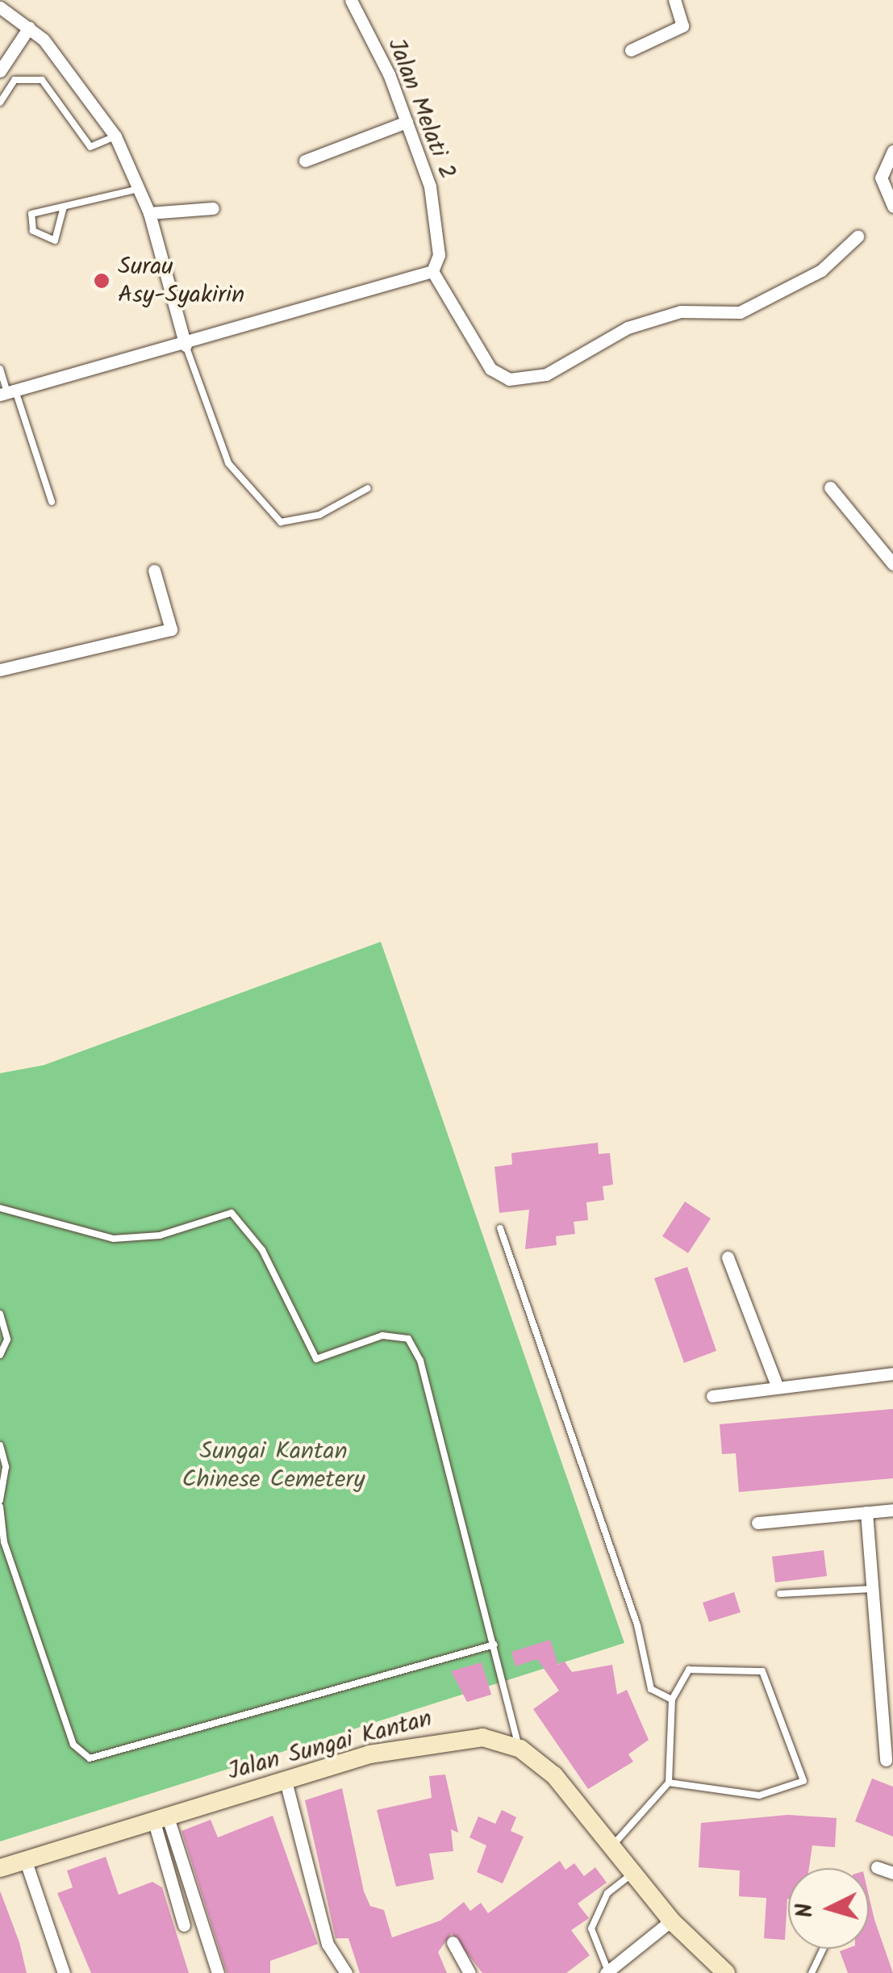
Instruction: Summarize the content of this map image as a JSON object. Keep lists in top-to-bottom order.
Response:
{
  "streets": {
    "main road": ["Jalan Sungai Kantan"],
    "street": ["Jalan Melati 2"]
  },
  "parks": ["Sungai Kantan Chinese Cemetery"],
  "places": ["Surau Asy-Syakirin"],
  "north": "left"
}
